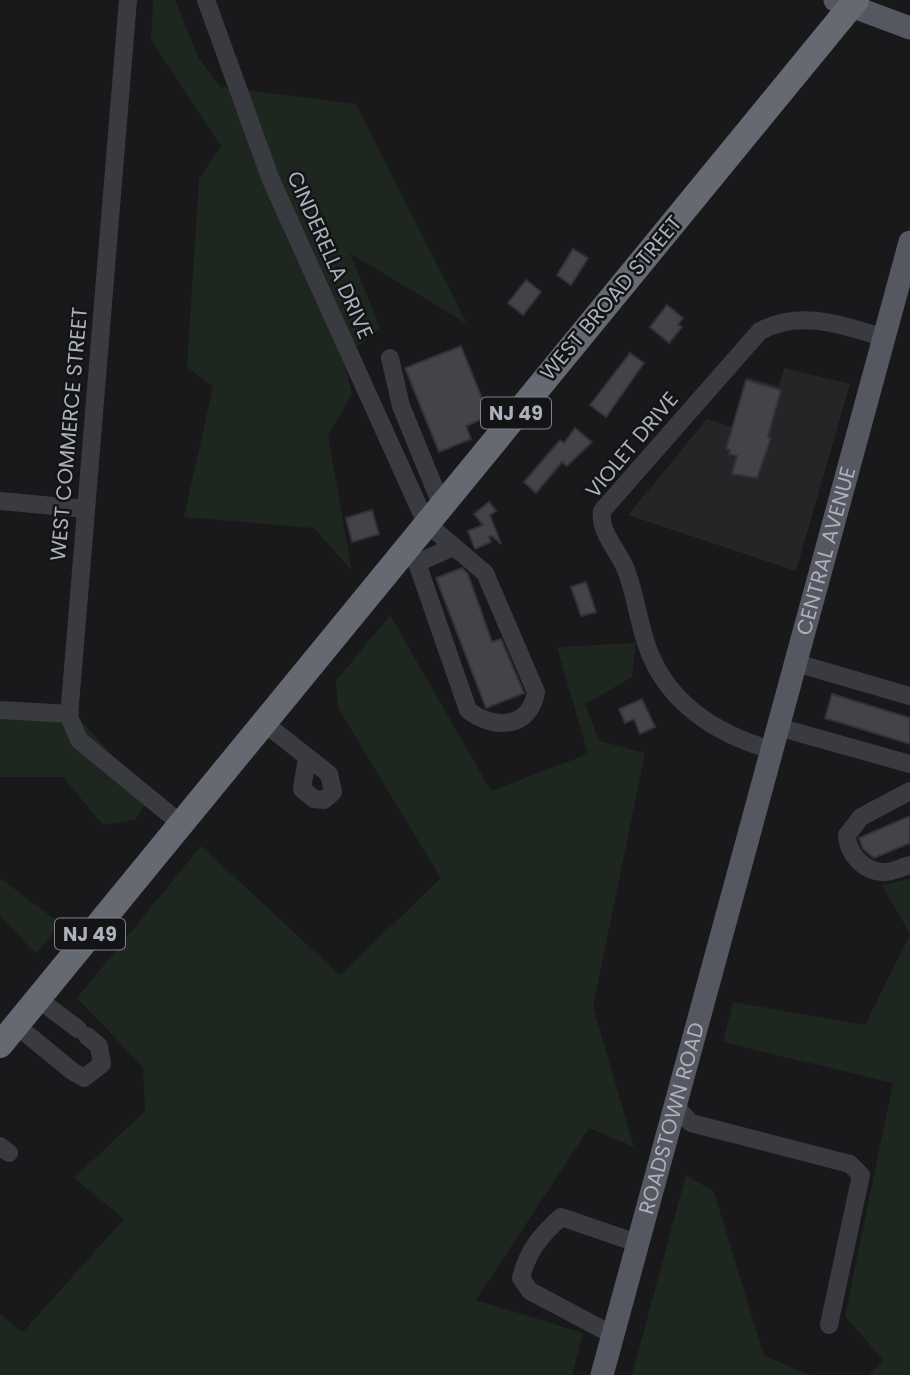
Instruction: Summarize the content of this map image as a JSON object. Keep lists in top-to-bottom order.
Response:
{
  "streets": {
    "highway": ["WEST BROAD STREET", "NJ 49"],
    "main road": ["CENTRAL AVENUE", "ROADSTOWN ROAD"],
    "street": ["CINDERELLA DRIVE", "WEST COMMERCE STREET", "VIOLET DRIVE"]
  },
  "crossings": [
    ["CINDERELLA DRIVE", "WEST BROAD STREET"],
    ["WEST BROAD STREET", "NJ 49"],
    ["WEST BROAD STREET", "WEST COMMERCE STREET"],
    ["NJ 49", "WEST COMMERCE STREET"],
    ["VIOLET DRIVE", "CENTRAL AVENUE"],
    ["CENTRAL AVENUE", "ROADSTOWN ROAD"]
  ]
}
